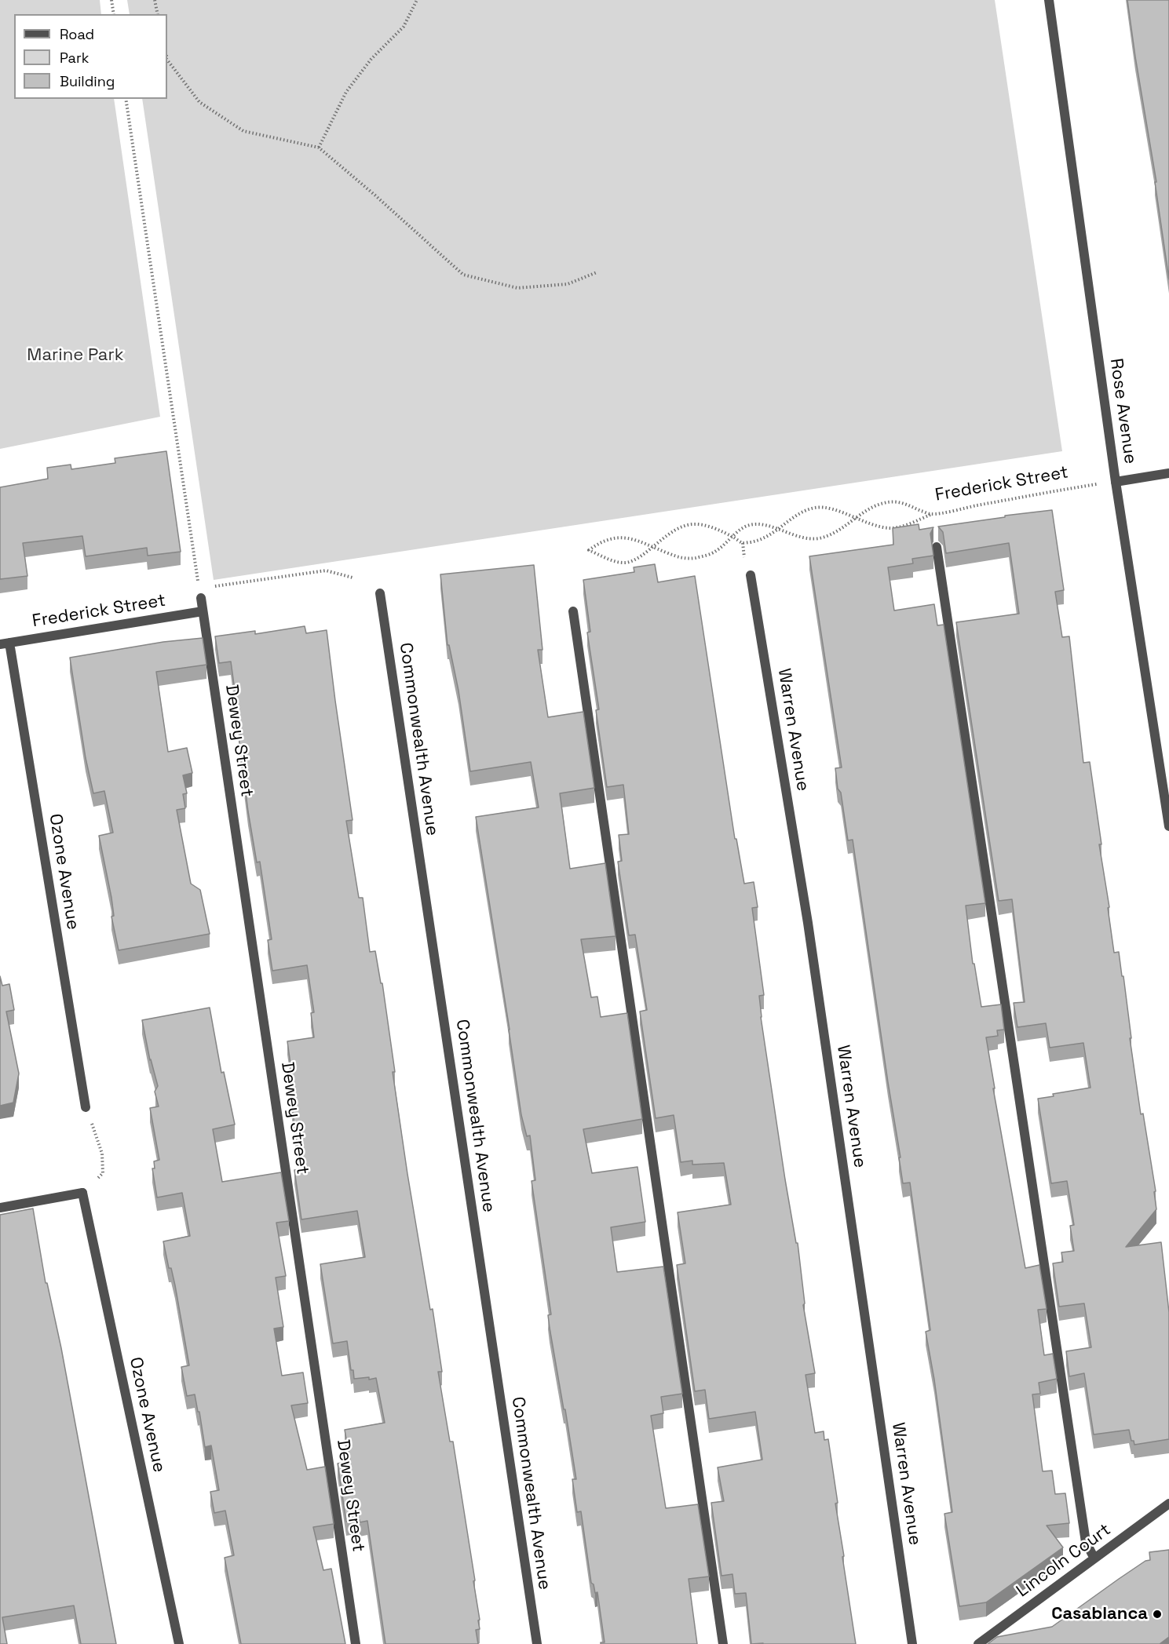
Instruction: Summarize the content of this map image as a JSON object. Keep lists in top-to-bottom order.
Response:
{
  "streets": {
    "street": [
      "Rose Avenue",
      "Frederick Street",
      "Warren Avenue",
      "Commonwealth Avenue",
      "Dewey Street",
      "Ozone Avenue",
      "Lincoln Court"
    ]
  },
  "crossings": [
    ["Rose Avenue", "Frederick Street"],
    ["Frederick Street", "Dewey Street"],
    ["Frederick Street", "Ozone Avenue"]
  ],
  "parks": ["Marine Park"],
  "places": ["Casablanca"],
  "legend": ["Road", "Park", "Building"]
}
